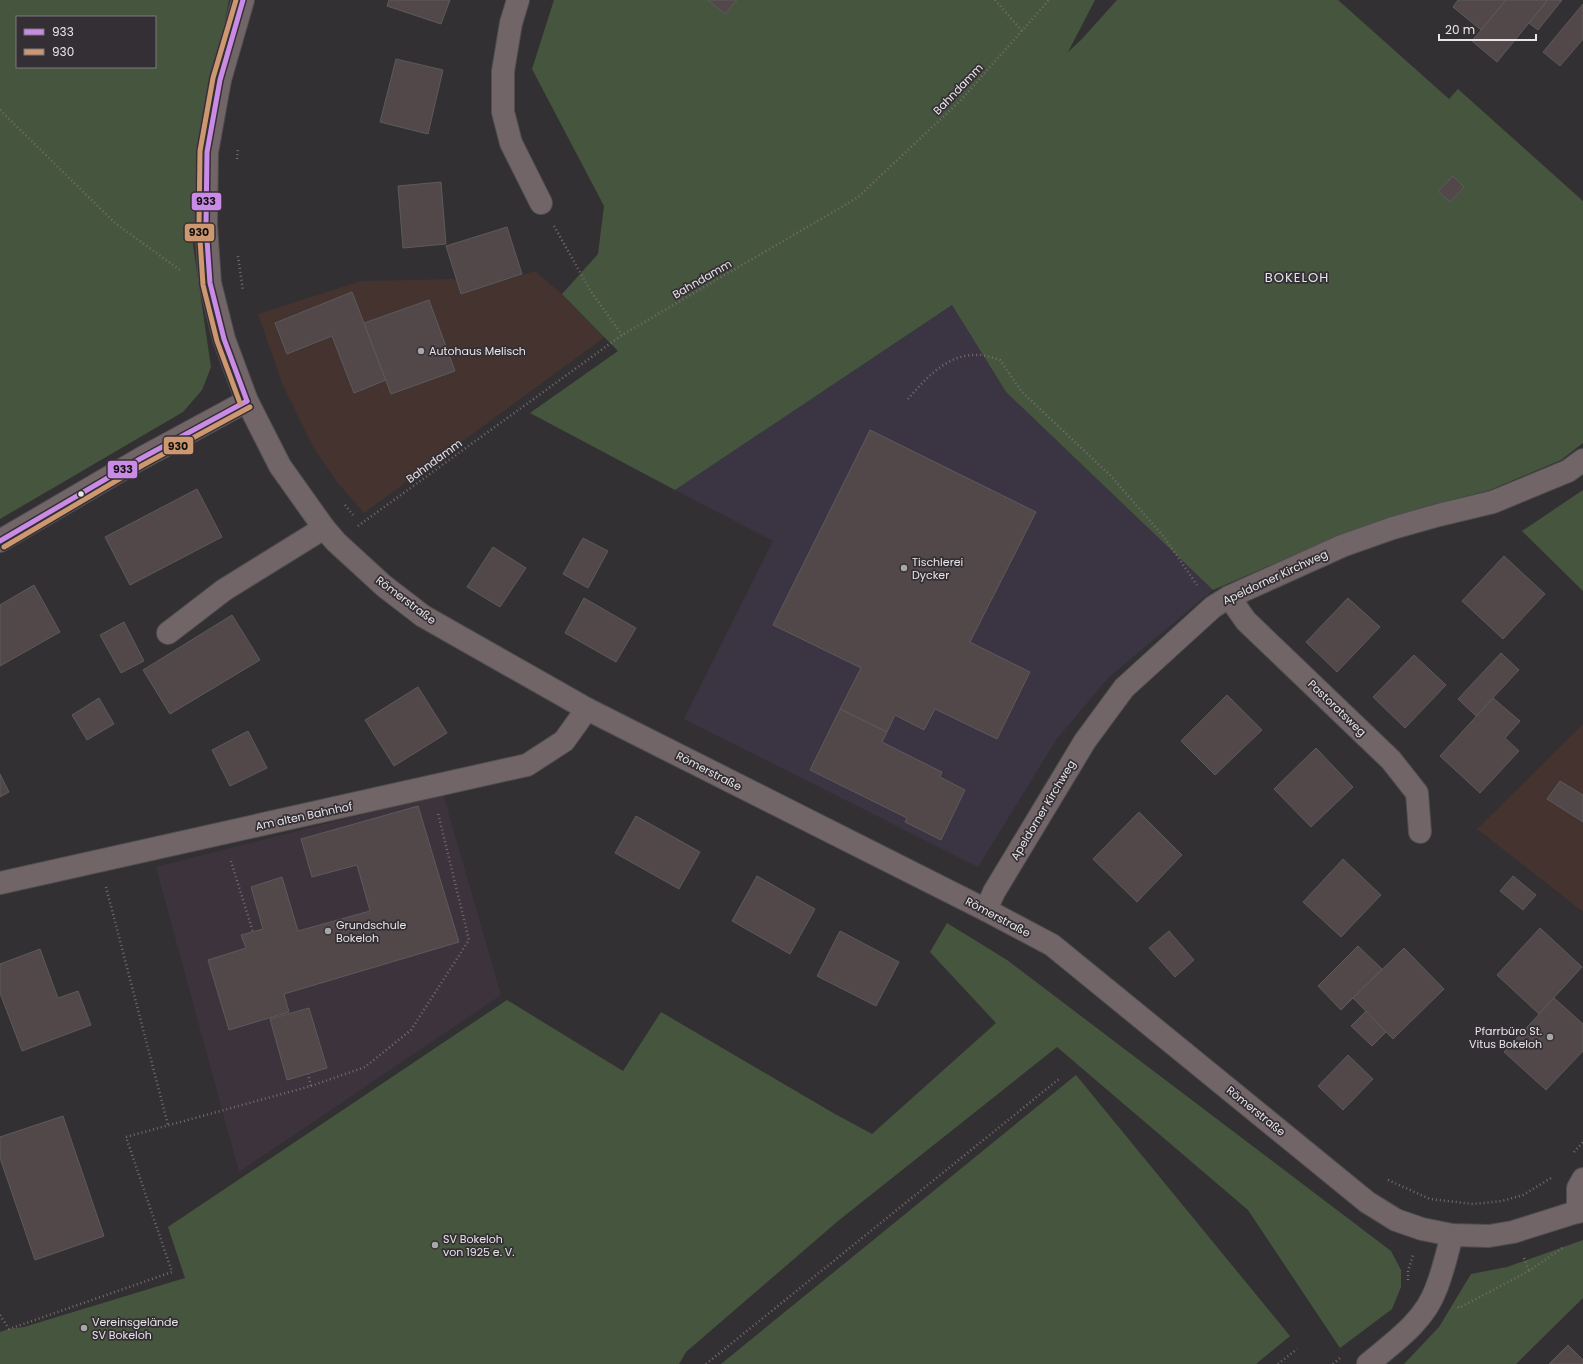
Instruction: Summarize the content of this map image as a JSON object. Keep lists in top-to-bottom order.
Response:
{
  "streets": {
    "street": [
      "Apeldorner Kirchweg",
      "Römerstraße",
      "Pastoratsweg",
      "Am alten Bahnhof"
    ],
    "path": ["Bahndamm"]
  },
  "crossings": [
    ["Bahndamm", "Römerstraße"],
    ["Apeldorner Kirchweg", "Römerstraße"],
    ["Apeldorner Kirchweg", "Pastoratsweg"],
    ["Römerstraße", "Am alten Bahnhof"]
  ],
  "districts": ["BOKELOH"],
  "places": [
    "Autohaus Melisch",
    "Tischlerei Dycker",
    "Grundschule Bokeloh",
    "Pfarrbüro St. Vitus Bokeloh",
    "SV Bokeloh von 1925 e. V.",
    "Vereinsgelände SV Bokeloh"
  ],
  "lines": ["transit line 933", "transit line 930"],
  "legend": ["933", "930"],
  "scale_bar": "20 m"
}
